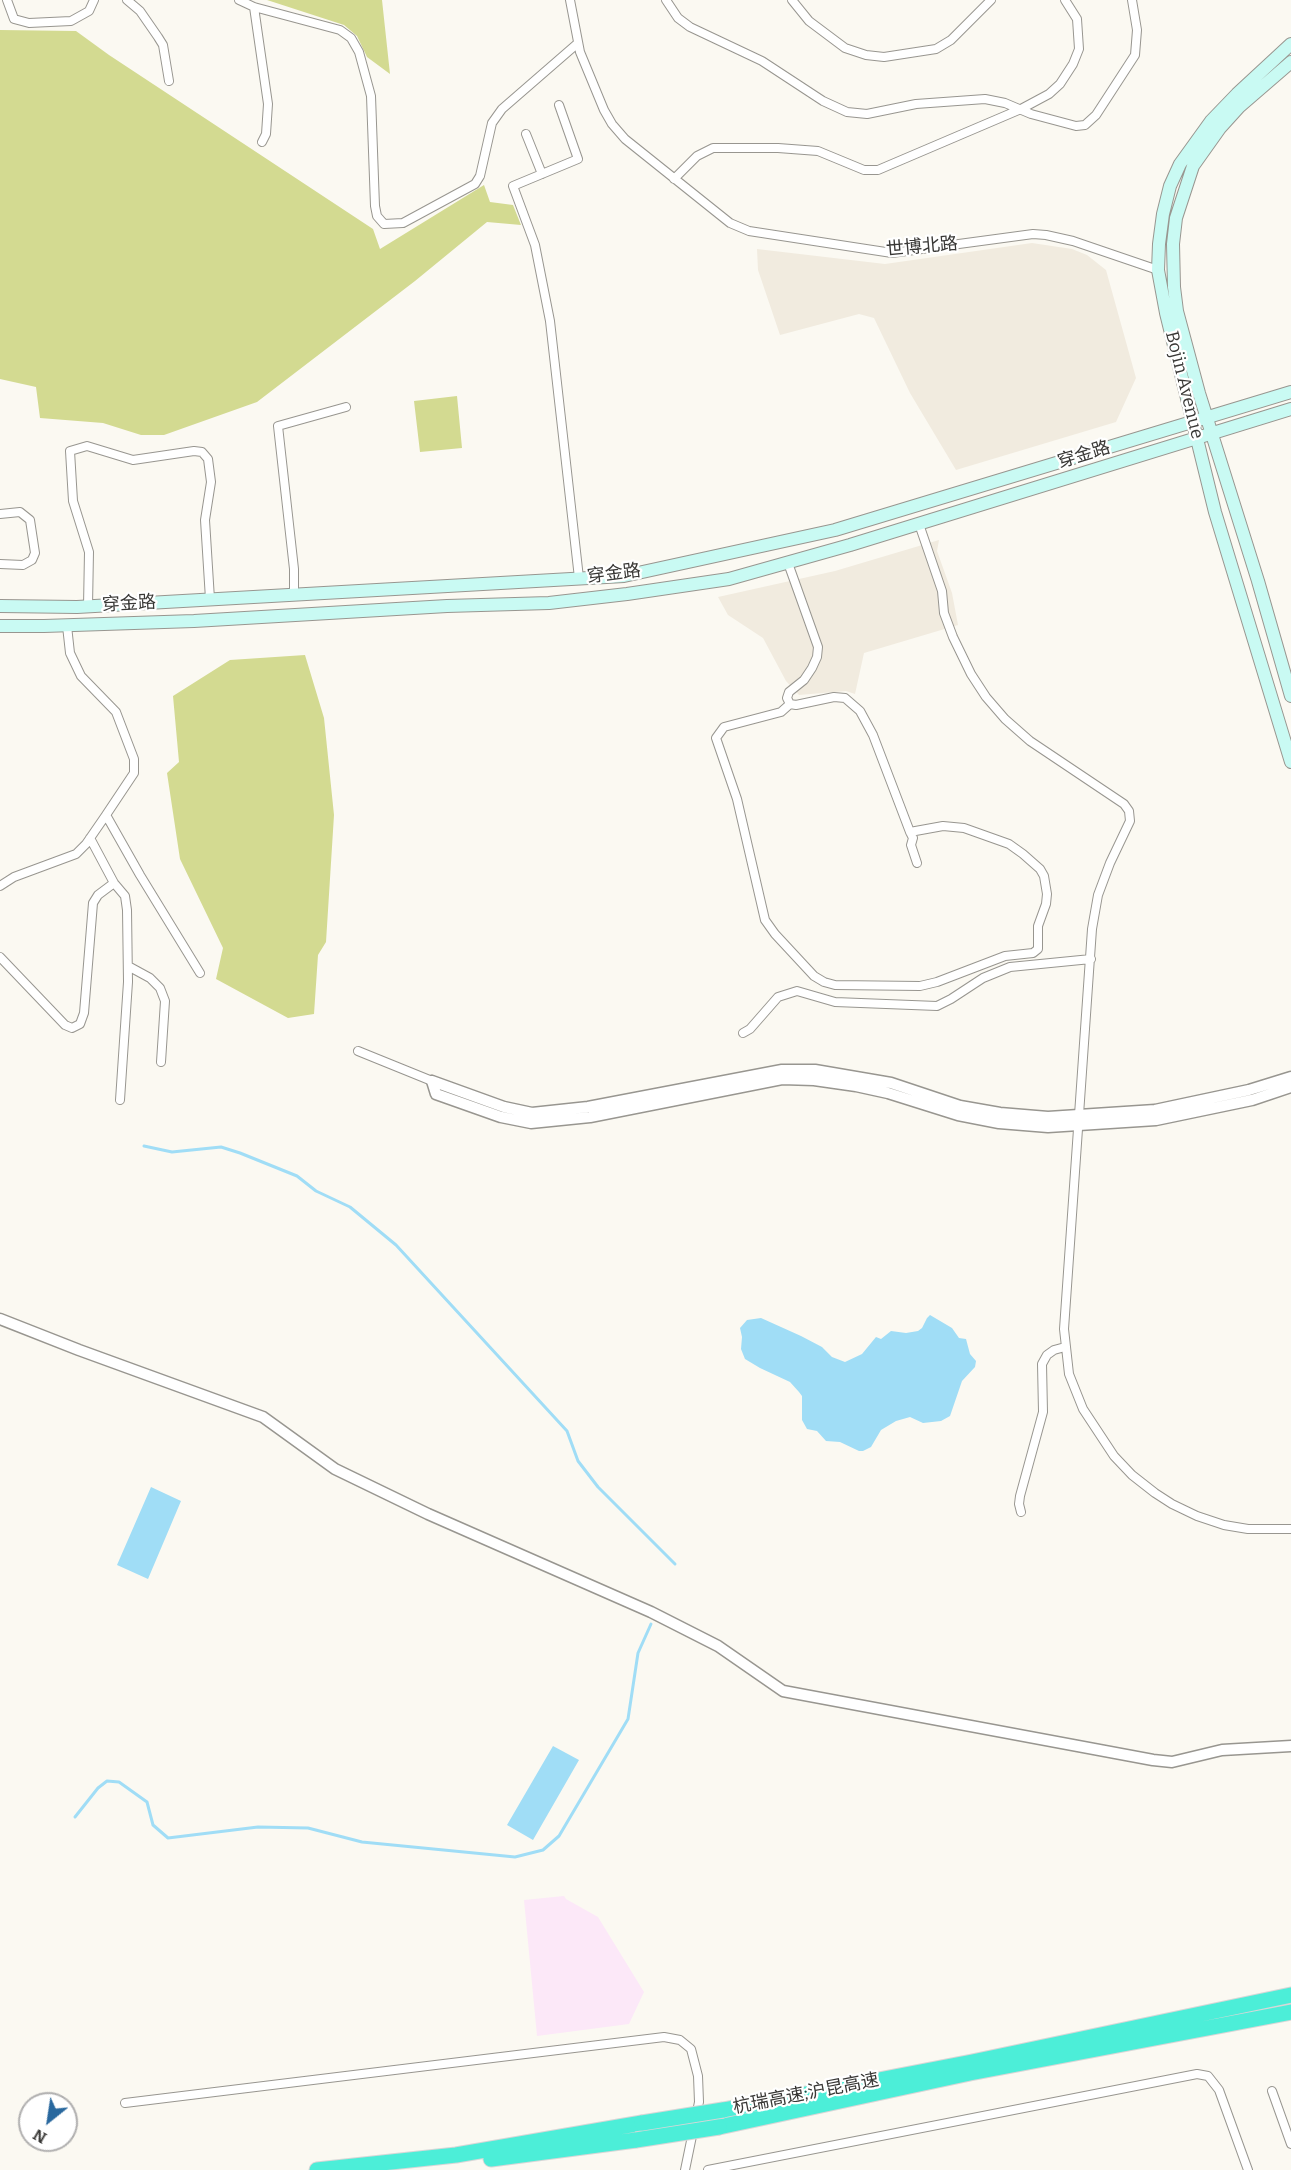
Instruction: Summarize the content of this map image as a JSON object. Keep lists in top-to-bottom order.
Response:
{
  "streets": {
    "highway": ["杭瑞高速;沪昆高速"],
    "main road": ["Bojin Avenue", "穿金路"],
    "street": ["世博北路"]
  },
  "crossings": [
    ["世博北路", "Bojin Avenue"],
    ["Bojin Avenue", "穿金路"]
  ],
  "north": "bottom left"
}
